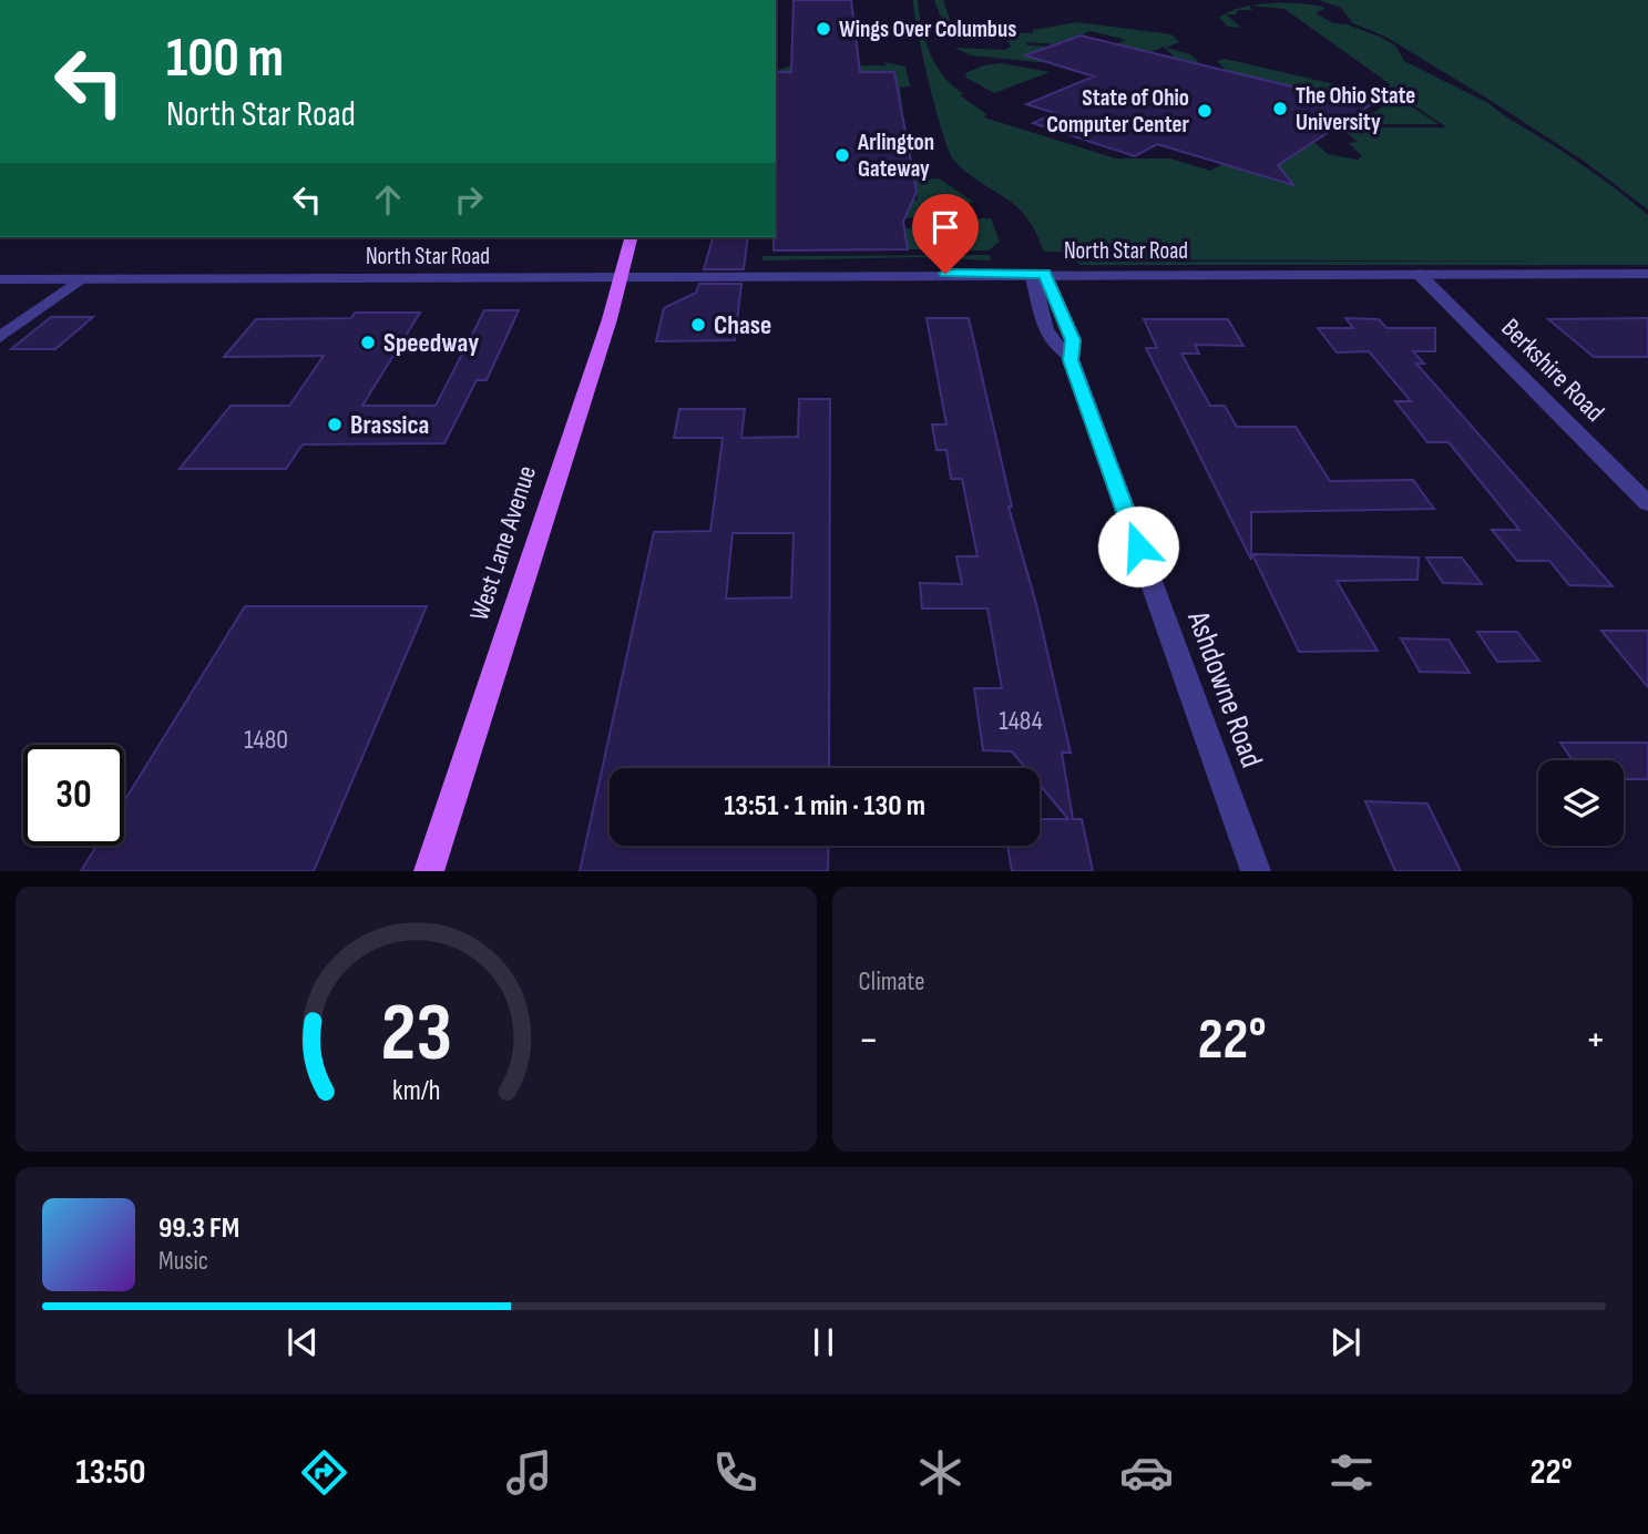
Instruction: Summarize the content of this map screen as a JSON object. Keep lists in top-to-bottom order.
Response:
{
  "streets": {
    "main road": ["West Lane Avenue"],
    "street": ["North Star Road", "Berkshire Road", "Ashdowne Road"]
  },
  "crossings": [
    ["North Star Road", "Berkshire Road"],
    ["North Star Road", "West Lane Avenue"],
    ["North Star Road", "Ashdowne Road"]
  ],
  "places": [
    "Wings Over Columbus",
    "The Ohio State University",
    "State of Ohio Computer Center",
    "Arlington Gateway",
    "Chase",
    "Speedway",
    "Brassica"
  ],
  "house_numbers": ["1484", "1480"],
  "page": {
    "turn": ["100 m", "North Star Road"],
    "limit": "30",
    "trip": "13:51 · 1 min · 130 m",
    "tile": "Climate",
    "heat": ["−", "22°", "+"],
    "song": ["99.3 FM", "Music"],
    "tabs": ["13:50", "22°"],
    "gauge": ["23", "km/h"]
  }
}
